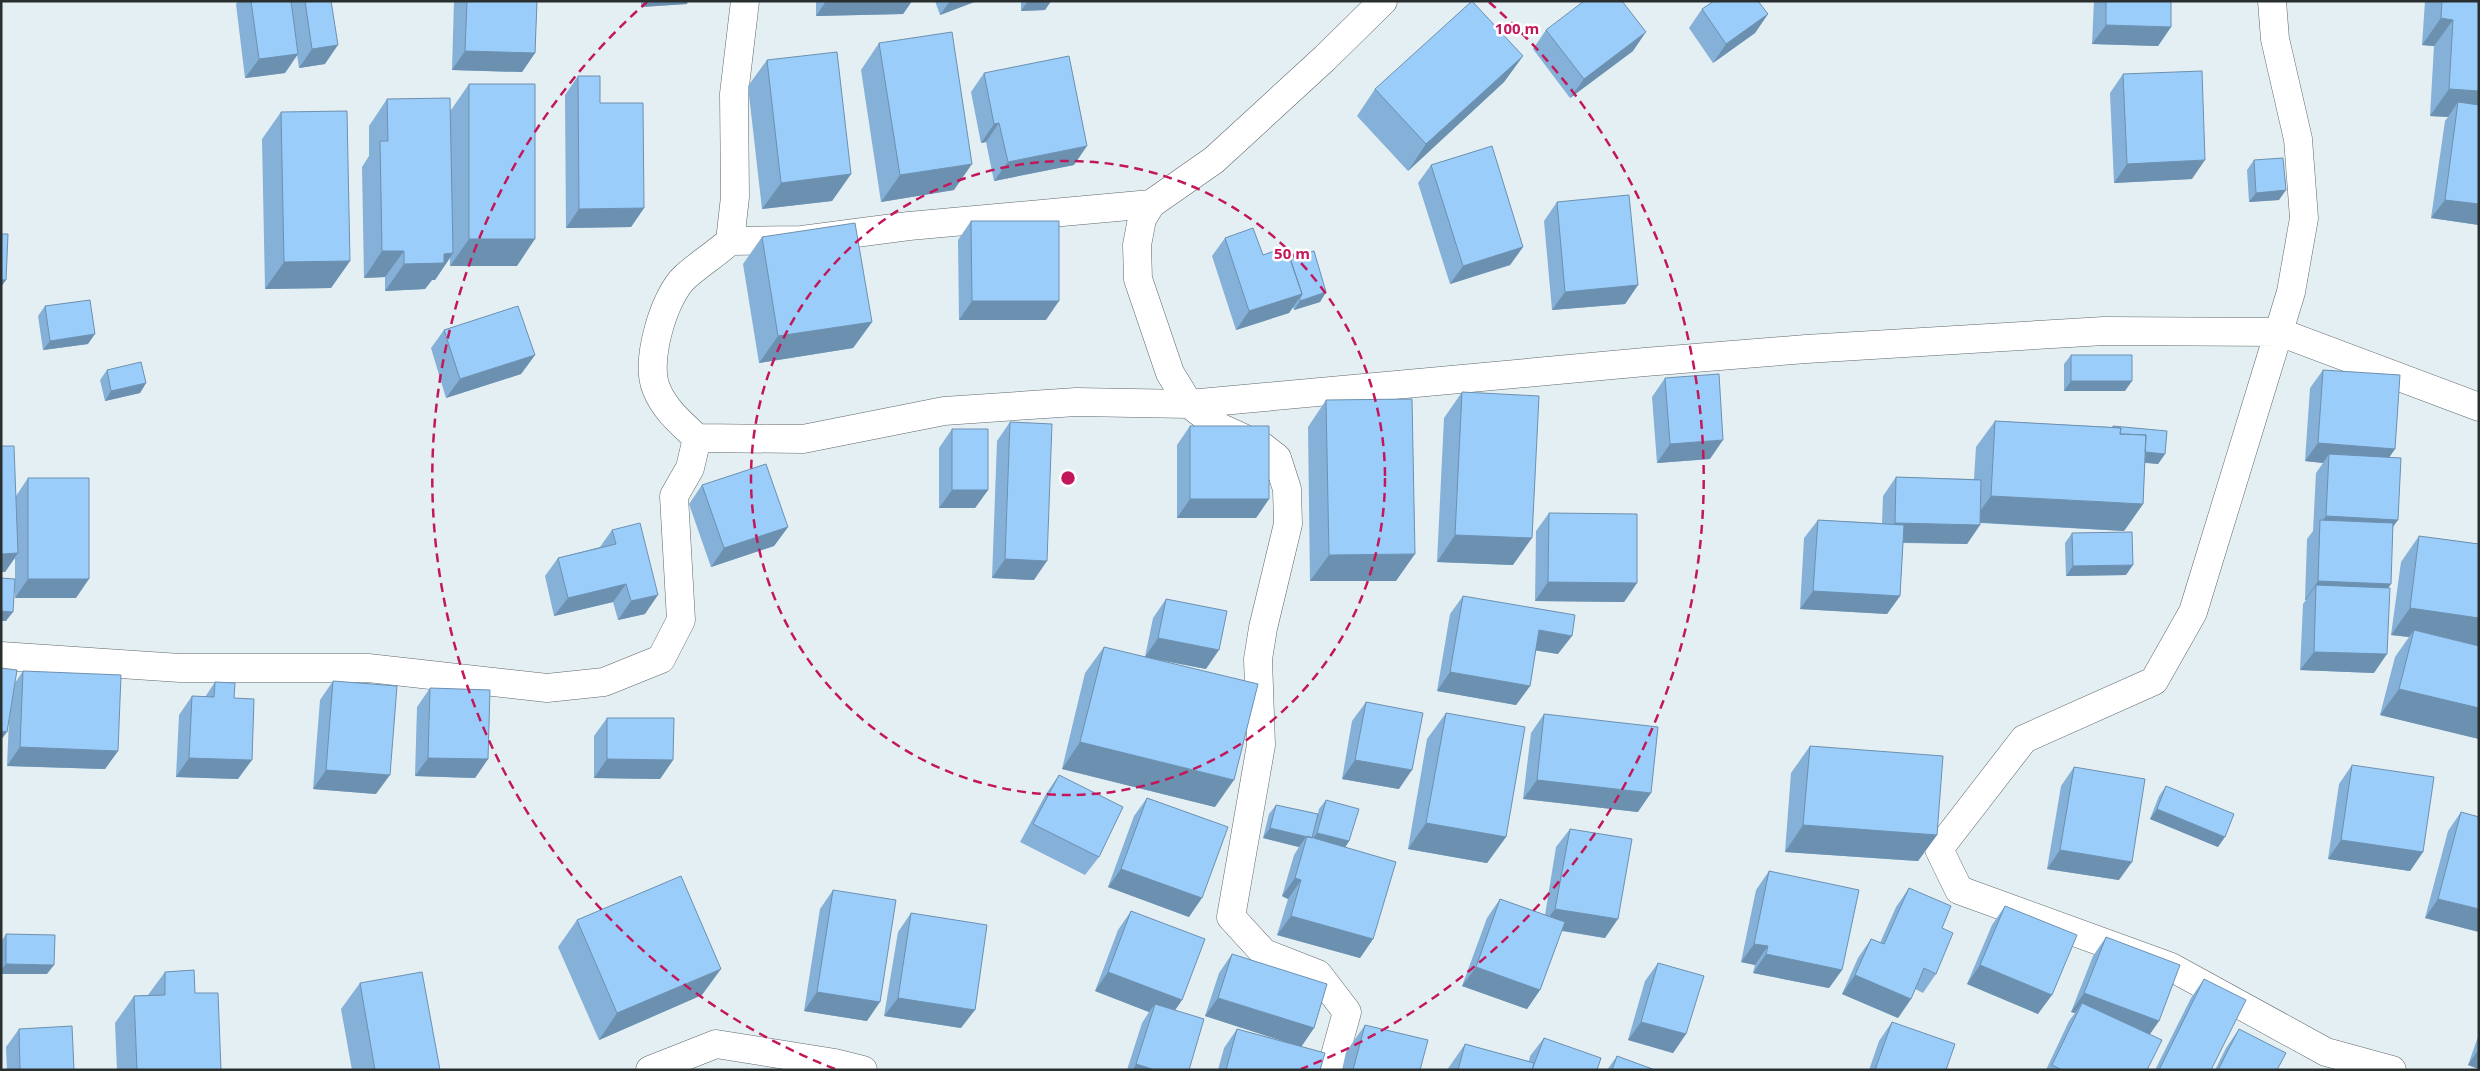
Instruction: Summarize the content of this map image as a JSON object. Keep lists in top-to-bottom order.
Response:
{
  "rings": ["100 m", "50 m"]
}
